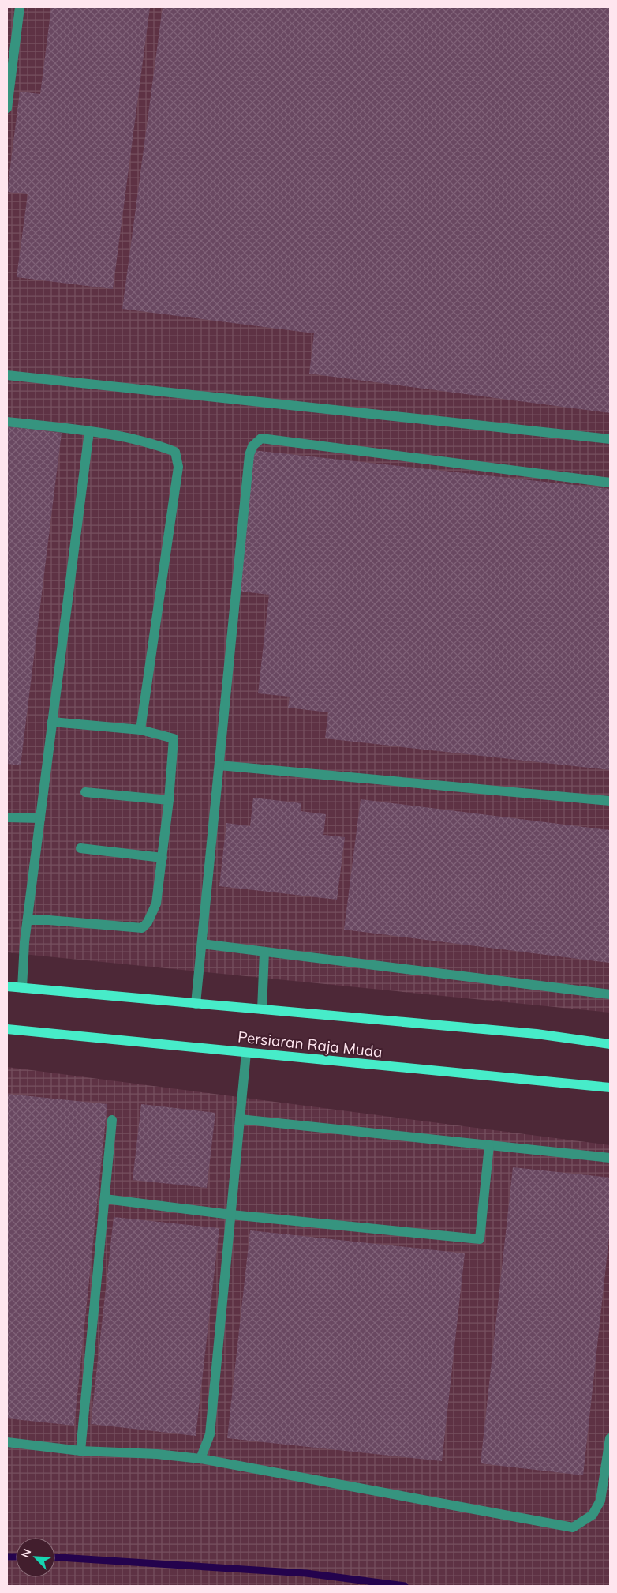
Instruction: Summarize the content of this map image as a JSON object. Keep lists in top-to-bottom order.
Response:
{
  "streets": {
    "main road": ["Persiaran Raja Muda"]
  },
  "north": "top left"
}
